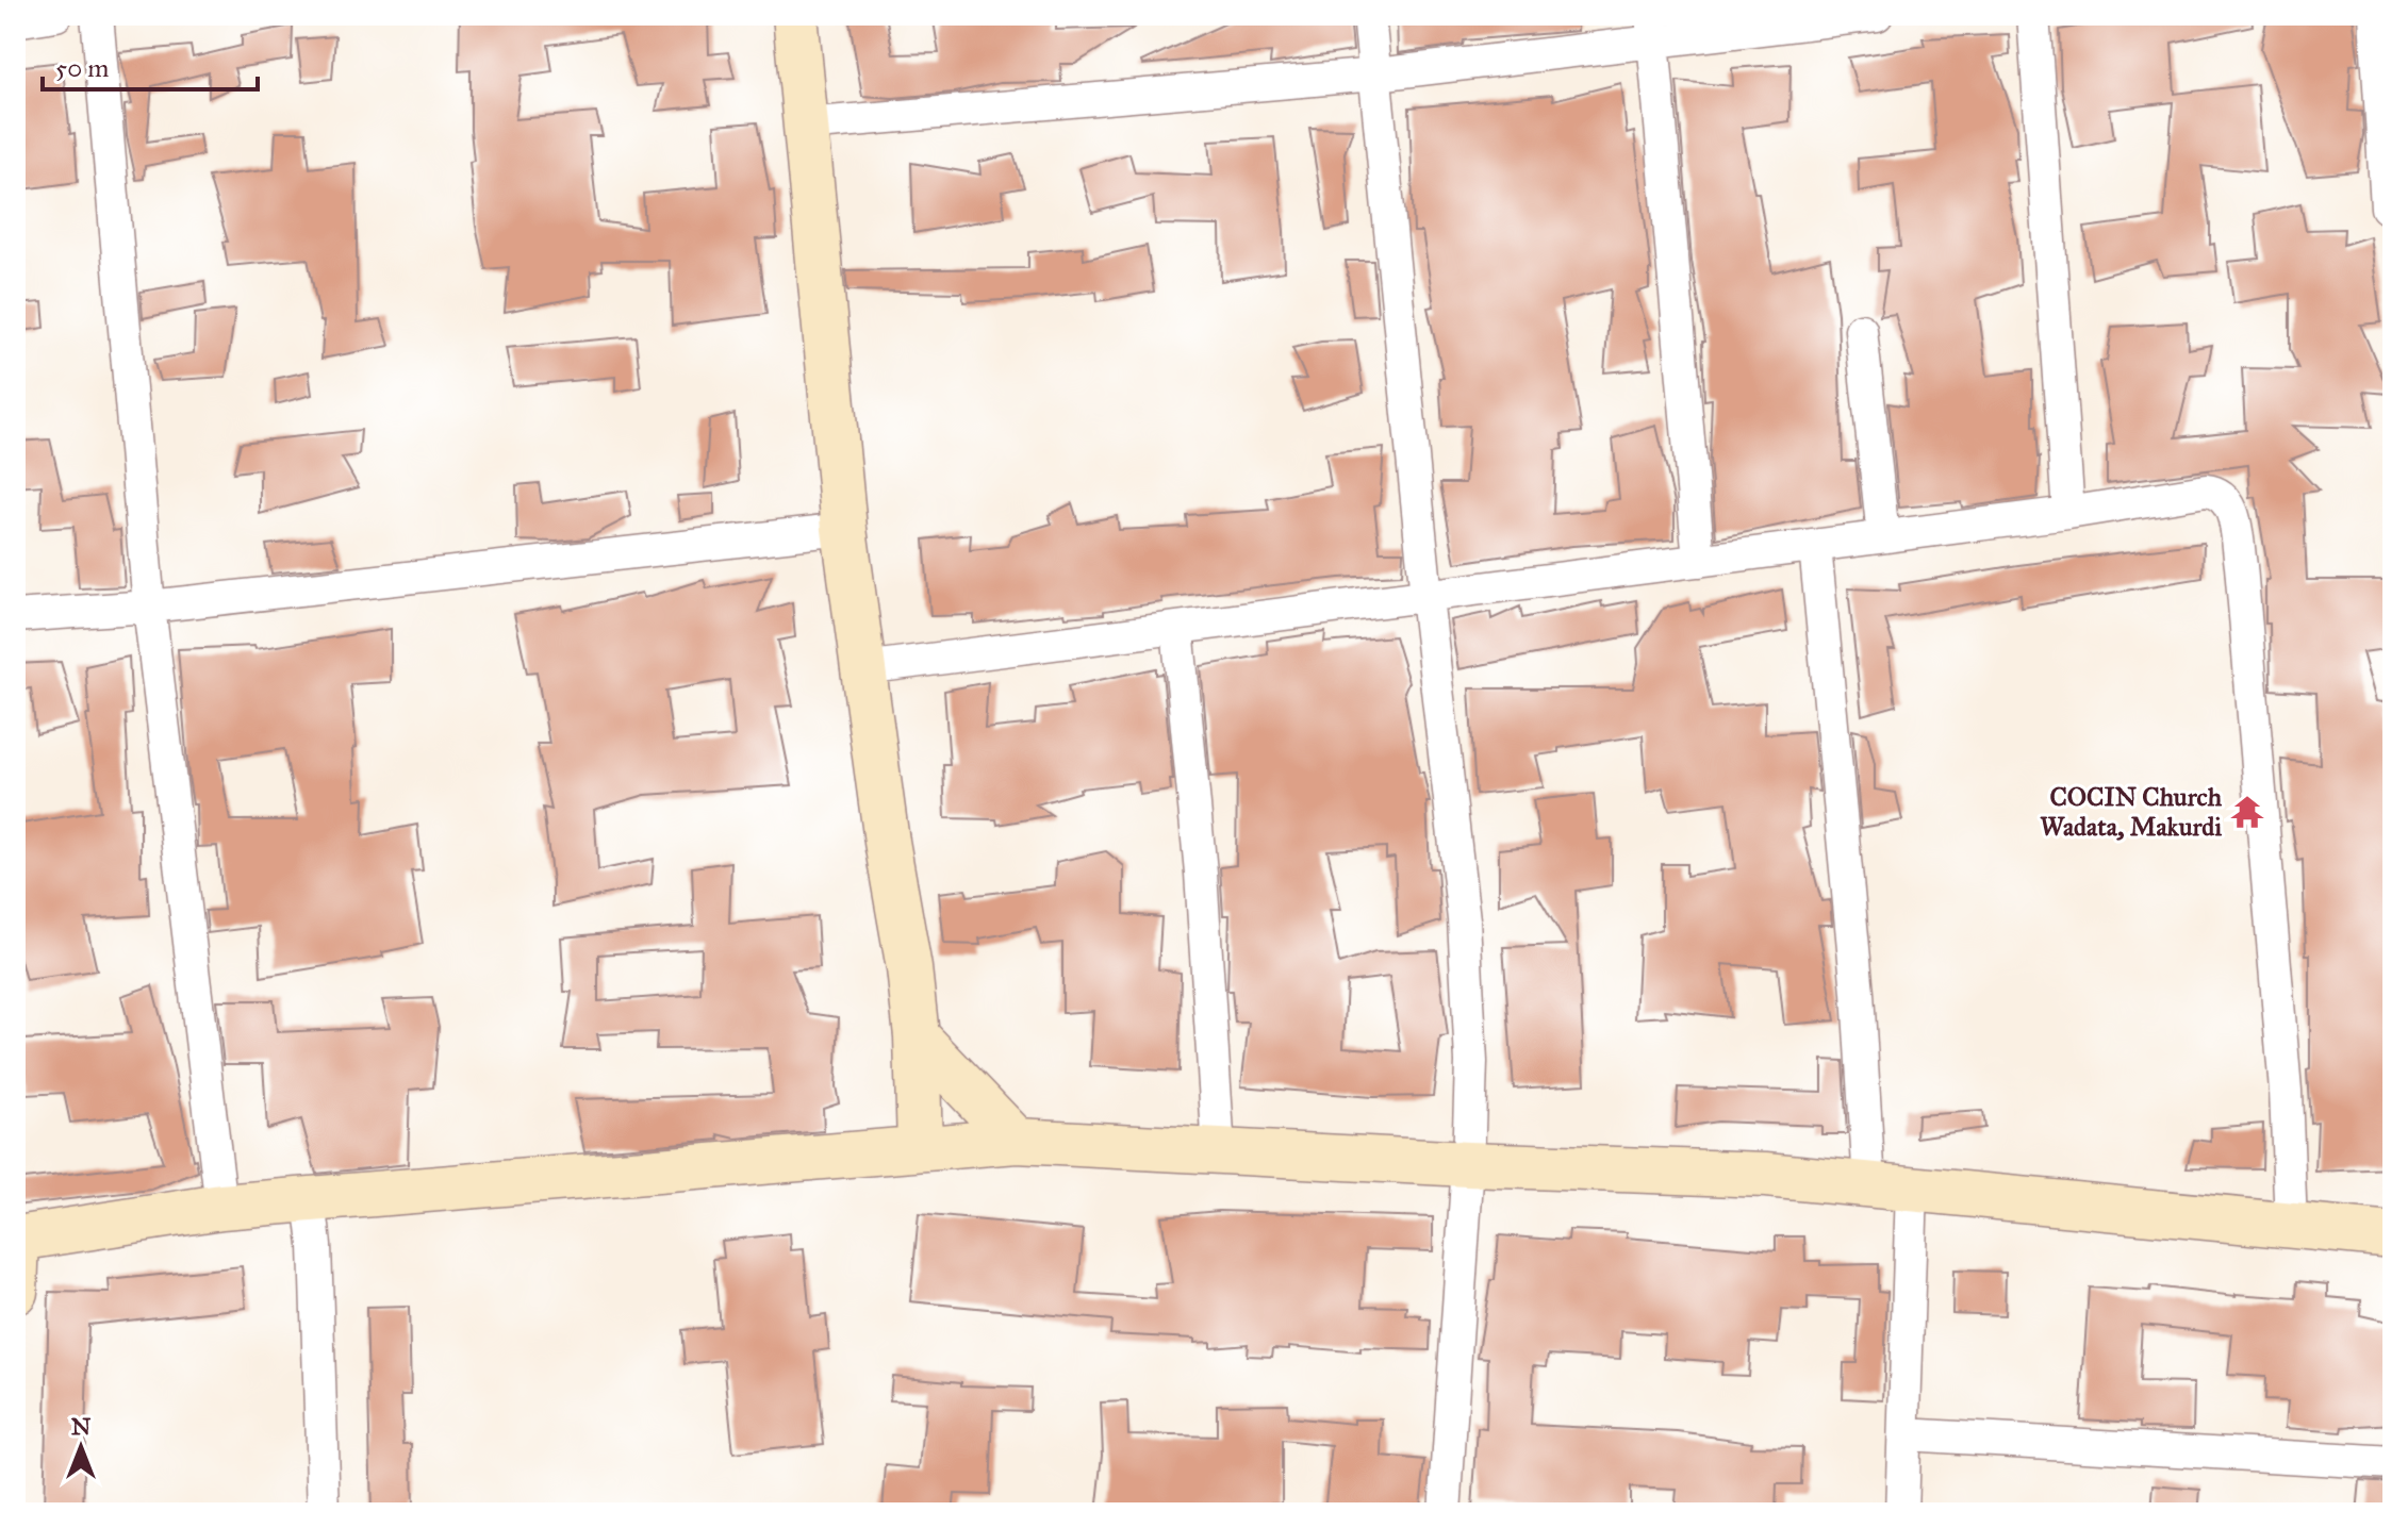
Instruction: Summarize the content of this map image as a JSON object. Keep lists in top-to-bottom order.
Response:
{
  "places": {
    "temple": ["COCIN Church Wadata, Makurdi"]
  },
  "scale_bar": "50 m",
  "north": "top"
}
